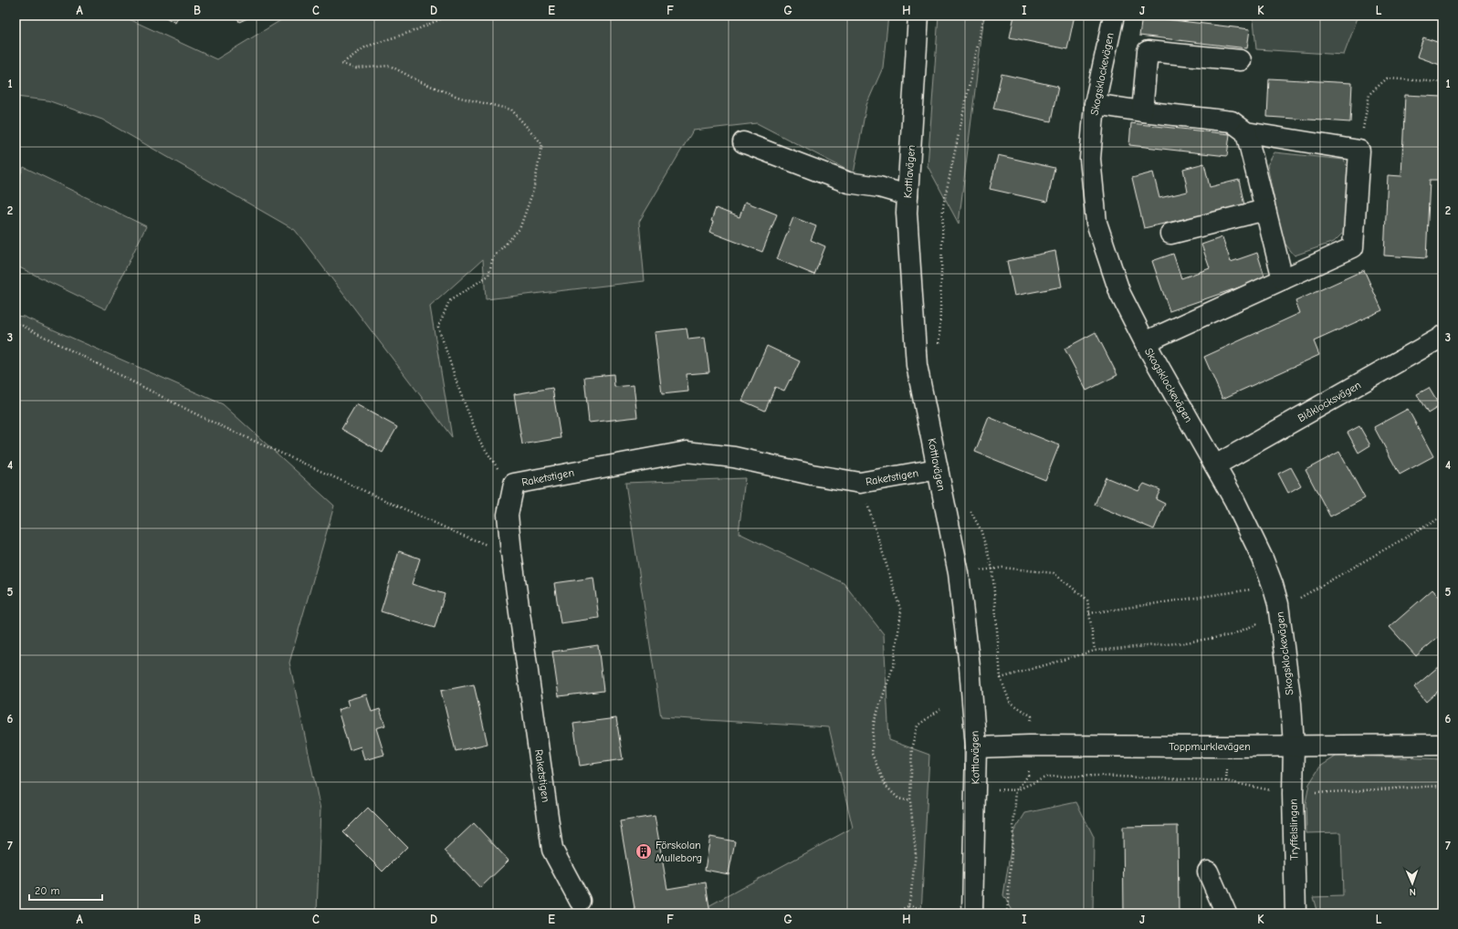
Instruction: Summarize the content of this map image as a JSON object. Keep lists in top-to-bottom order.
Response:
{
  "streets": {
    "street": [
      "Skogsklockevägen",
      "Kottlavägen",
      "Blåklocksvägen",
      "Raketstigen",
      "Toppmurklevägen",
      "Tryffelslingan"
    ]
  },
  "crossings": [
    ["Skogsklockevägen", "Blåklocksvägen"],
    ["Skogsklockevägen", "Toppmurklevägen"],
    ["Skogsklockevägen", "Tryffelslingan"],
    ["Kottlavägen", "Raketstigen"],
    ["Kottlavägen", "Toppmurklevägen"],
    ["Toppmurklevägen", "Tryffelslingan"]
  ],
  "places": {
    "building": ["Förskolan Mulleborg"]
  },
  "scale_bar": "20 m",
  "north": "bottom",
  "grid": {
    "columns": [
      "A",
      "B",
      "C",
      "D",
      "E",
      "F",
      "G",
      "H",
      "I",
      "J",
      "K",
      "L"
    ],
    "rows": [
      "1",
      "2",
      "3",
      "4",
      "5",
      "6",
      "7"
    ]
  }
}
